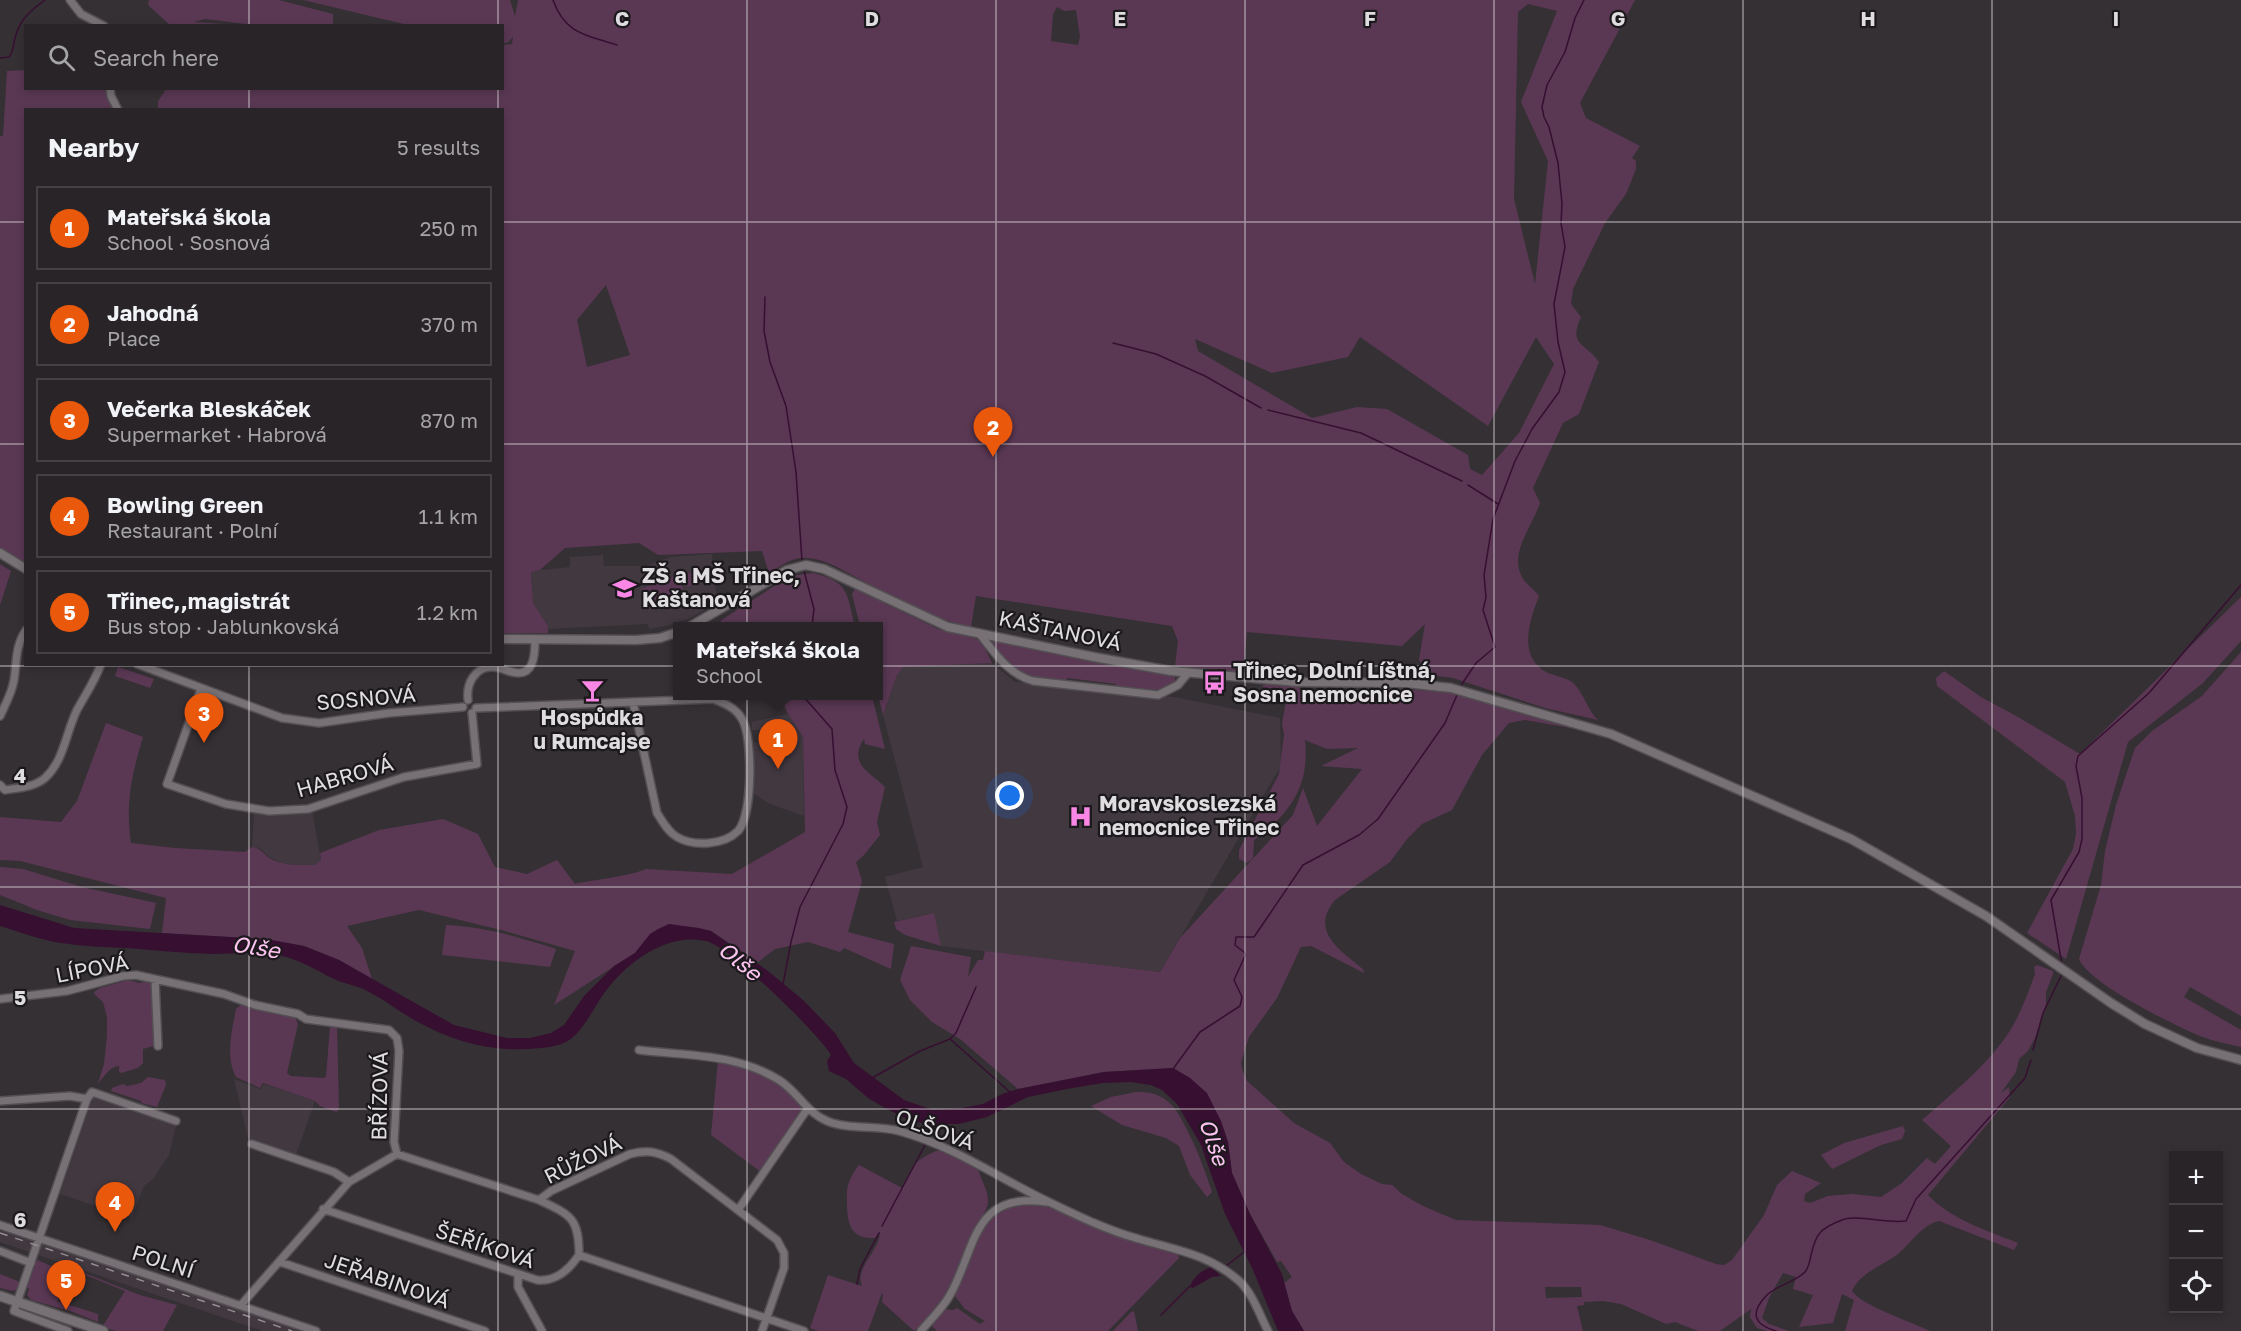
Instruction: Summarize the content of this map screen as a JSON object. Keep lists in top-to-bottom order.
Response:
{
  "streets": {
    "street": [
      "KAŠTANOVÁ",
      "SOSNOVÁ",
      "HABROVÁ",
      "LÍPOVÁ",
      "BŘÍZOVÁ",
      "OLŠOVÁ",
      "RŮŽOVÁ",
      "ŠEŘÍKOVÁ",
      "POLNÍ",
      "JEŘABINOVÁ"
    ]
  },
  "crossings": [
    ["SOSNOVÁ", "HABROVÁ"],
    ["LÍPOVÁ", "BŘÍZOVÁ"],
    ["BŘÍZOVÁ", "RŮŽOVÁ"]
  ],
  "water": ["Olše"],
  "places": {
    "school or university": ["ZŠ a MŠ Třinec, Kaštanová"],
    "bus stop": ["Třinec, Dolní Líštná, Sosna nemocnice"],
    "bar": ["Hospůdka u Rumcajse"],
    "hospital": ["Moravskoslezská nemocnice Třinec"]
  },
  "page": {
    "search": "Search here",
    "heading": ["Nearby", "5 results"],
    "list": [
      {
        "mark": "1",
        "name": "Mateřská škola",
        "note": "School · Sosnová",
        "value": "250 m"
      },
      {
        "mark": "2",
        "name": "Jahodná",
        "note": "Place",
        "value": "370 m"
      },
      {
        "mark": "3",
        "name": "Večerka Bleskáček",
        "note": "Supermarket · Habrová",
        "value": "870 m"
      },
      {
        "mark": "4",
        "name": "Bowling Green",
        "note": "Restaurant · Polní",
        "value": "1.1 km"
      },
      {
        "mark": "5",
        "name": "Třinec,,magistrát",
        "note": "Bus stop · Jablunkovská",
        "value": "1.2 km"
      }
    ],
    "pins": [
      "2",
      "3",
      "1",
      "4",
      "5"
    ],
    "popup": ["Mateřská škola", "School"],
    "map_buttons": ["+", "−"]
  },
  "grid": {
    "columns": [
      "C",
      "D",
      "E",
      "F",
      "G",
      "H",
      "I"
    ],
    "rows": ["4", "5", "6"]
  }
}
